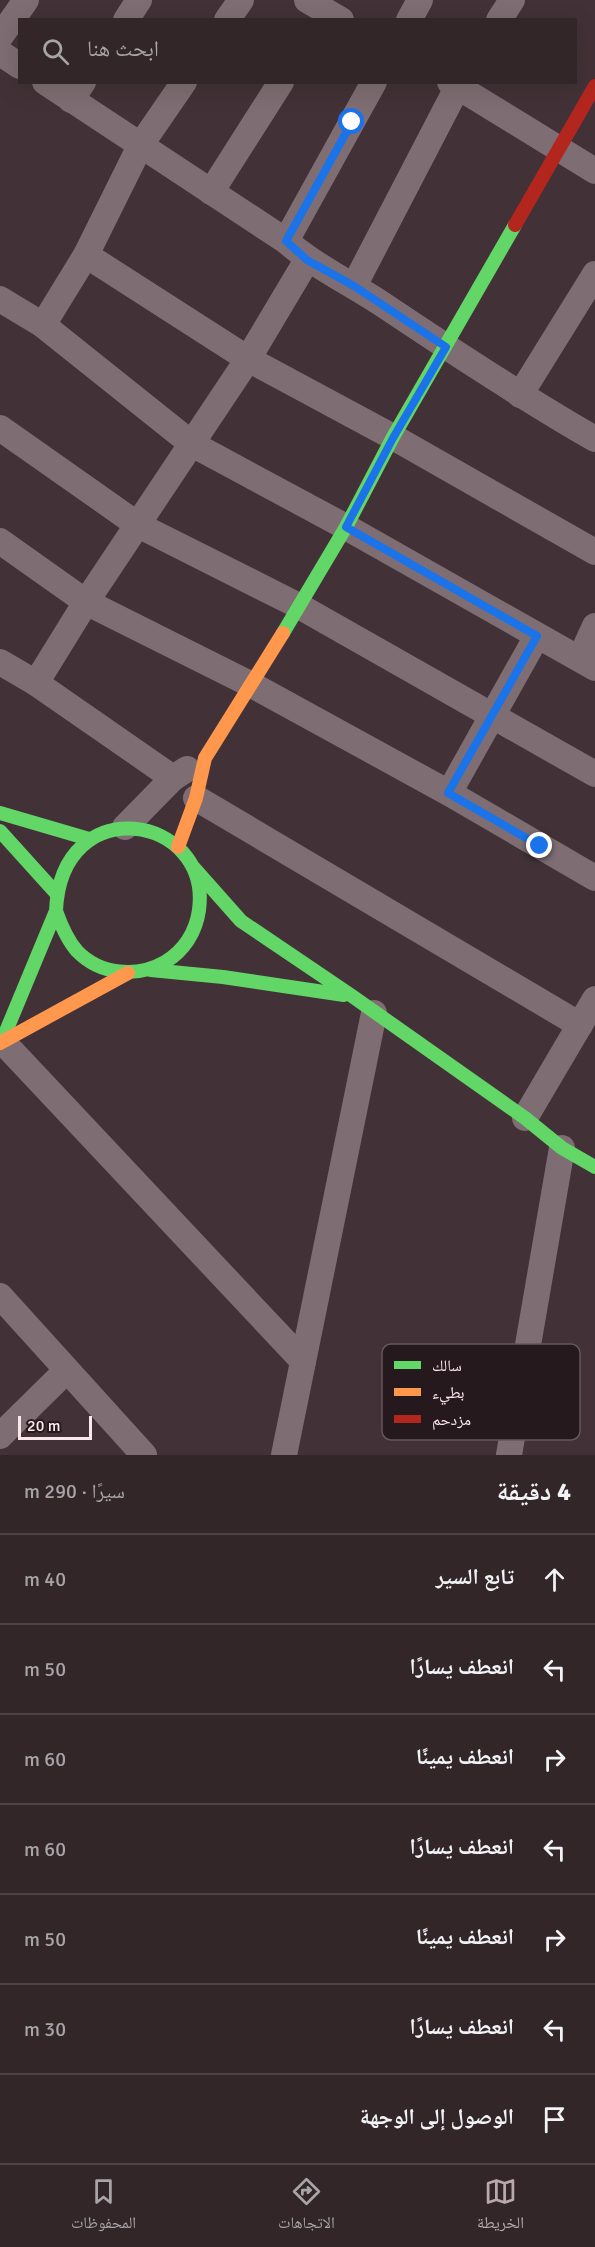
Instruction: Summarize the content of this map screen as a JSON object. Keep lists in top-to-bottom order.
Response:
{
  "legend": ["سالك", "بطيء", "مزدحم"],
  "scale_bar": "20 m",
  "page": {
    "search": "ابحث هنا",
    "scale": "20 m",
    "heading": ["4 دقيقة", "سيرًا · 290 m"],
    "list": [
      ["تابع السير", "40 m"],
      ["انعطف يسارًا", "50 m"],
      ["انعطف يمينًا", "60 m"],
      ["انعطف يسارًا", "60 m"],
      ["انعطف يمينًا", "50 m"],
      ["انعطف يسارًا", "30 m"],
      "الوصول إلى الوجهة"
    ],
    "nav": ["الخريطة", "الاتجاهات", "المحفوظات"]
  }
}
